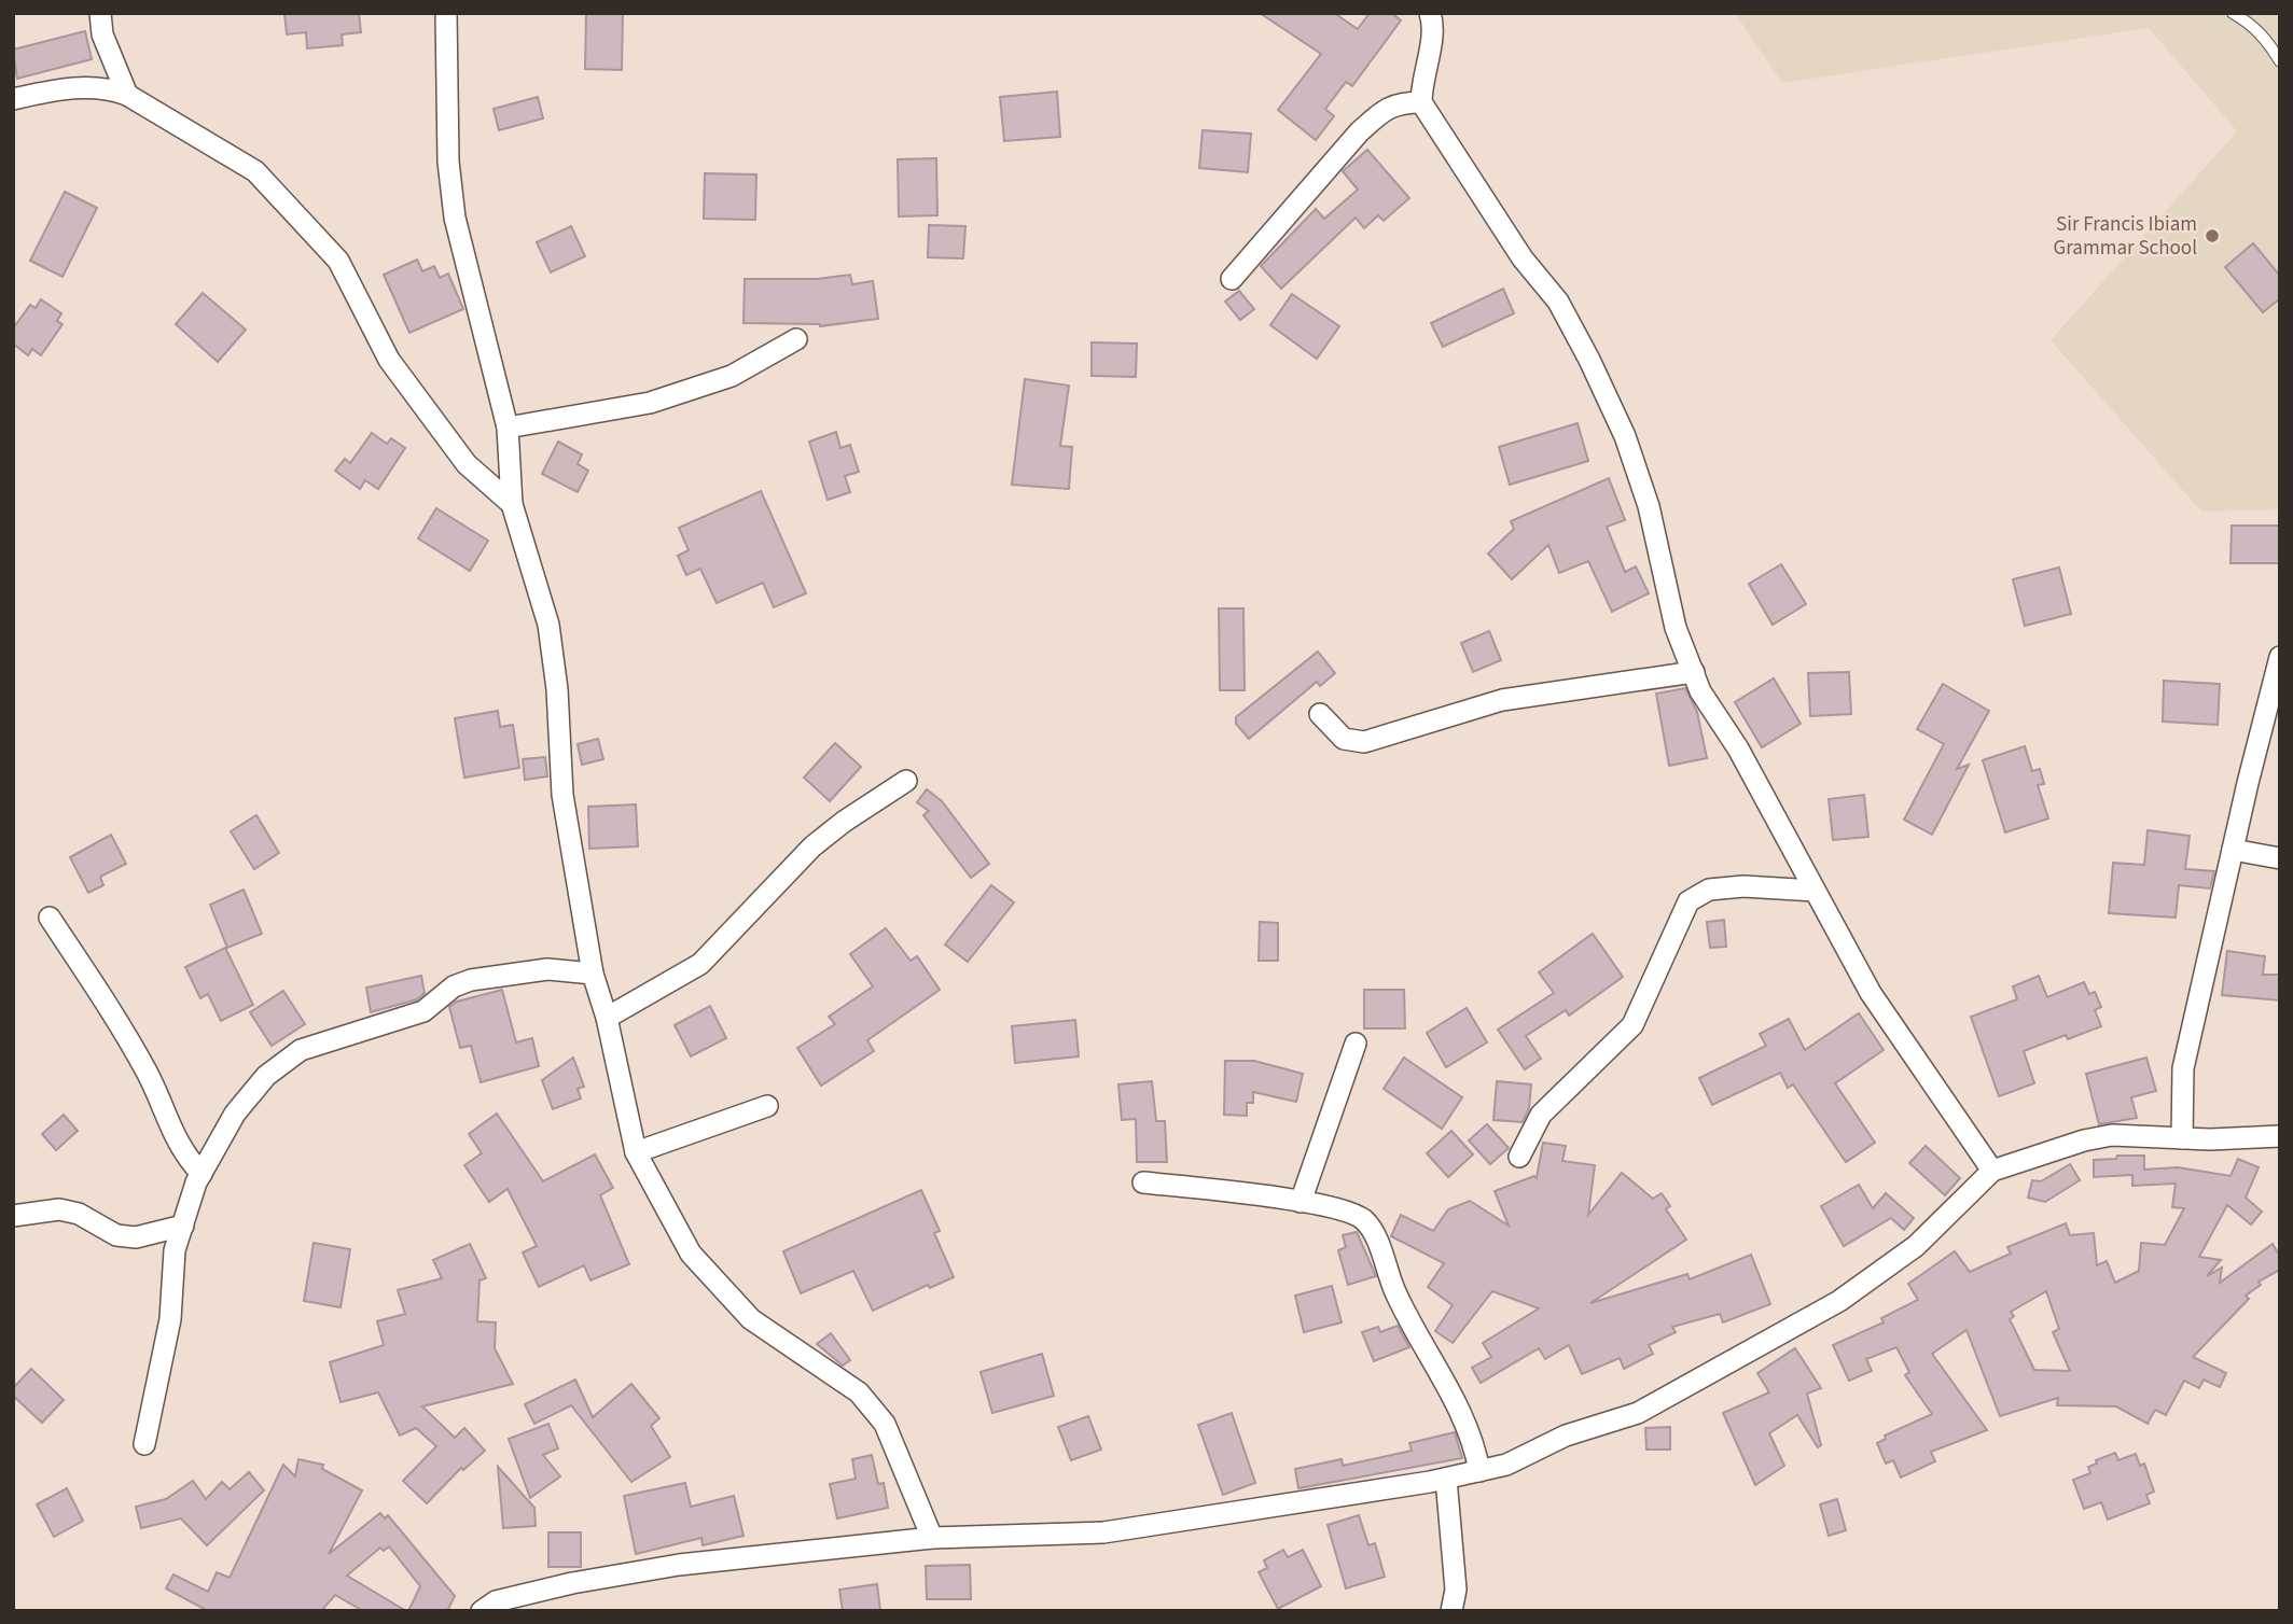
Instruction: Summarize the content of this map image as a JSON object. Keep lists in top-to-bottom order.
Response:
{
  "places": ["Sir Francis Ibiam Grammar School"]
}
